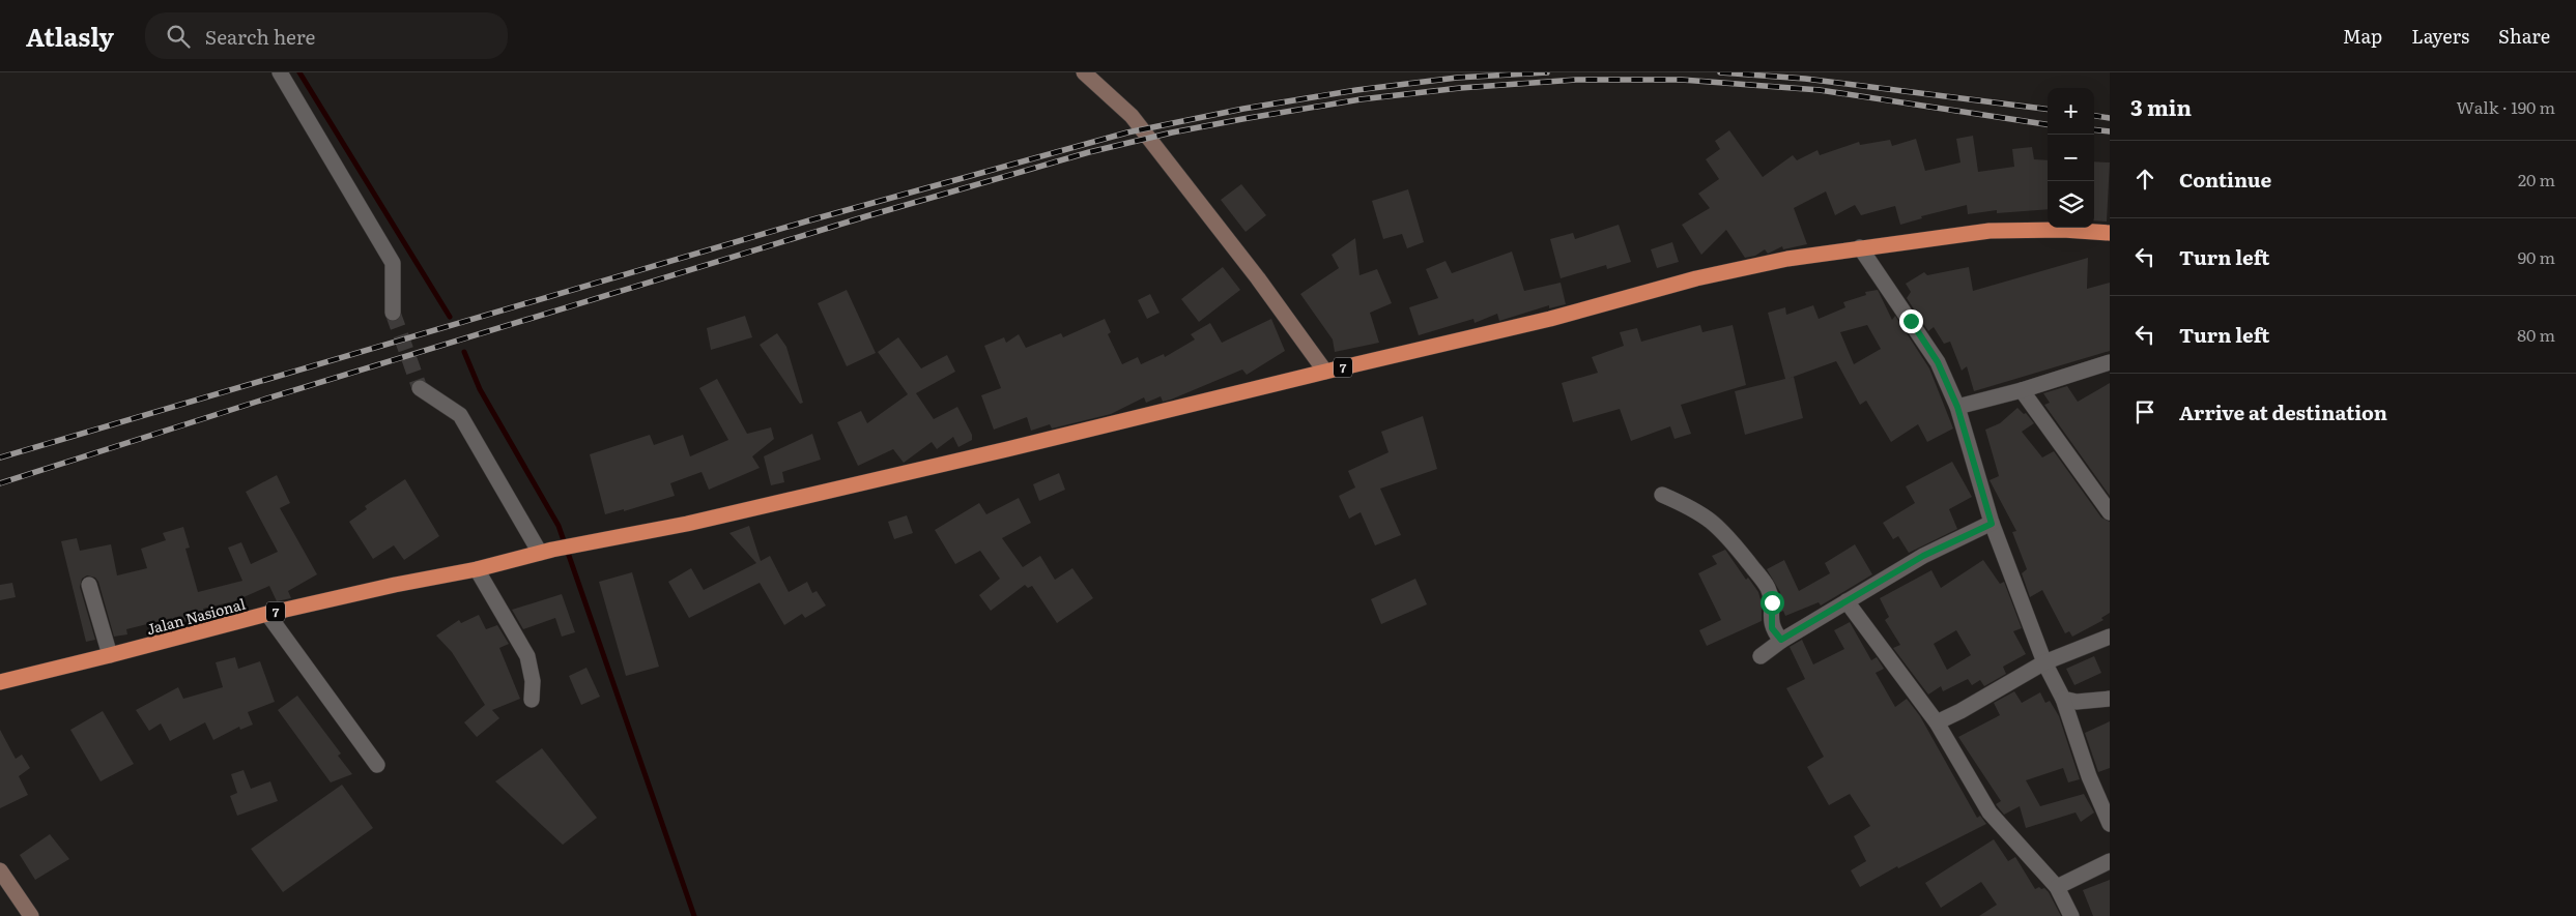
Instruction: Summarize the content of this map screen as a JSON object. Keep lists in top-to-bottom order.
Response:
{
  "streets": {
    "highway": ["7", "Jalan Nasional"]
  },
  "crossings": [
    ["7", "Jalan Nasional"]
  ],
  "page": {
    "header": "Atlasly",
    "search": "Search here",
    "nav": ["Map", "Layers", "Share"],
    "heading": ["3 min", "Walk · 190 m"],
    "map_buttons": ["+", "−"],
    "list": [
      ["Continue", "20 m"],
      ["Turn left", "90 m"],
      ["Turn left", "80 m"],
      "Arrive at destination"
    ]
  }
}
